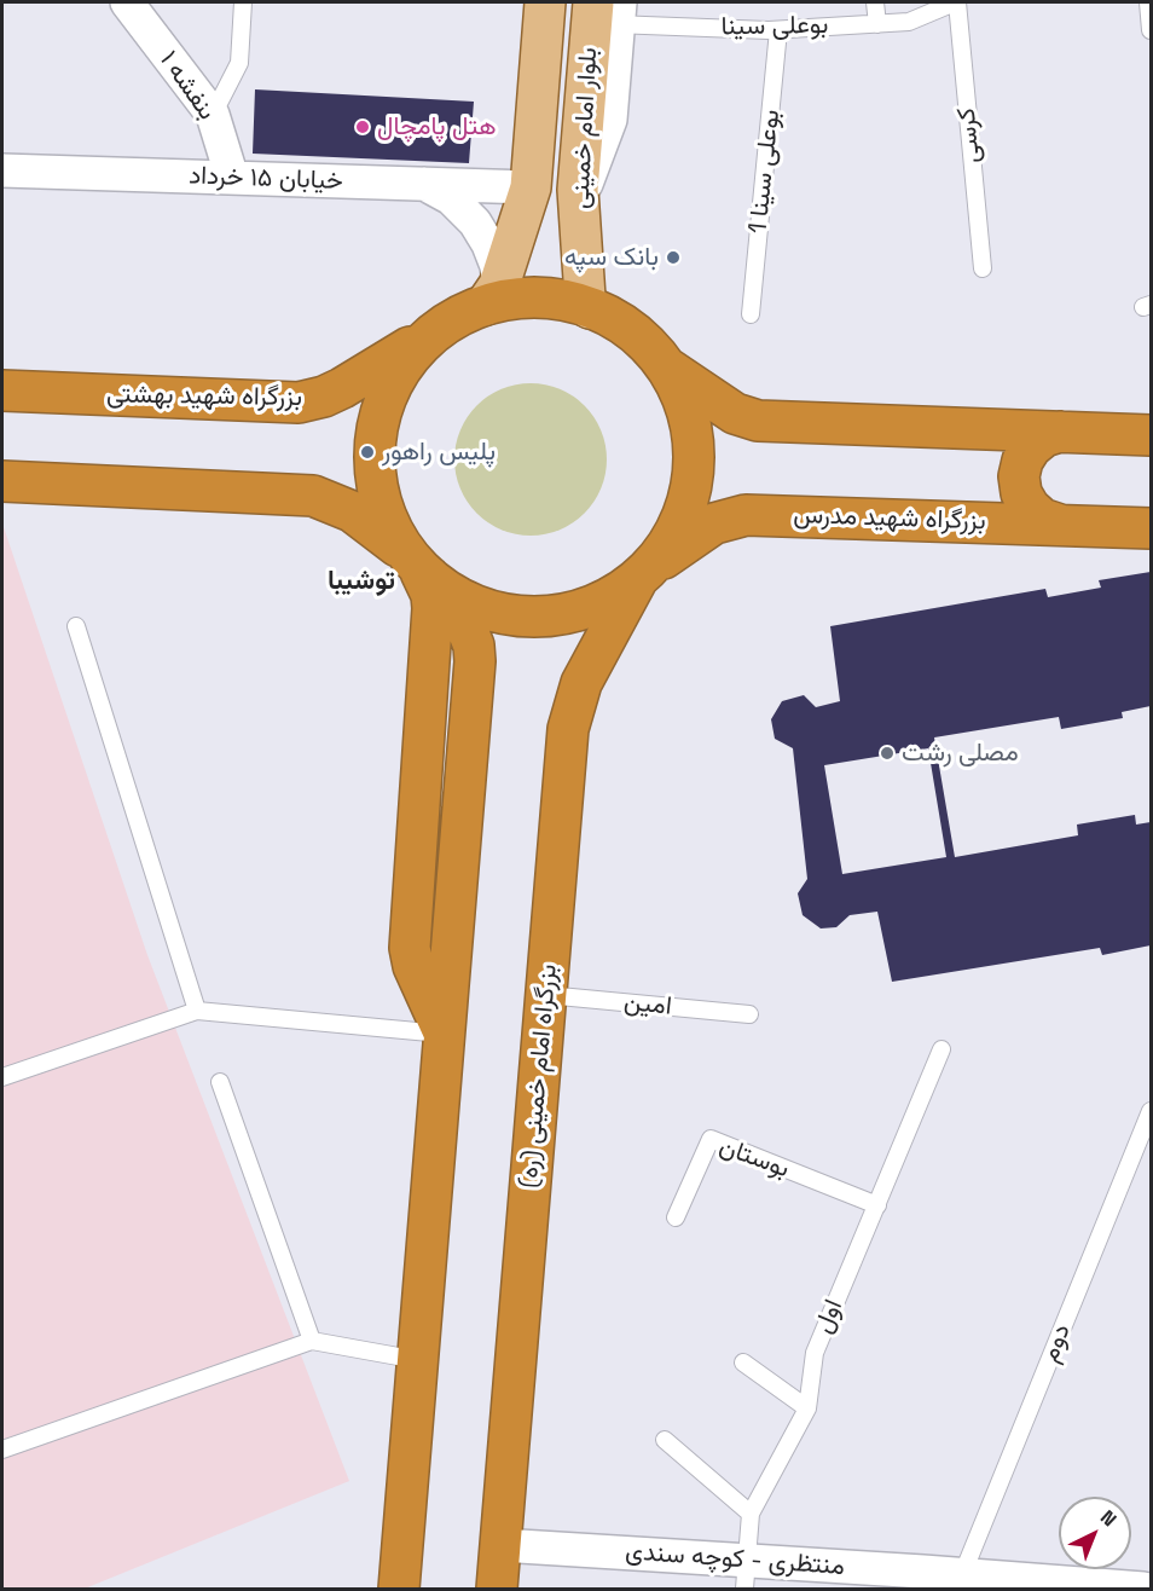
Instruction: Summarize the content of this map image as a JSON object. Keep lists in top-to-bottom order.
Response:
{
  "streets": {
    "highway": ["بزرگراه شهید بهشتی", "بزرگراه شهید مدرس", "بزرگراه امام خمینی (ره)"],
    "main road": ["بلوار امام خمینی"],
    "street": ["بنفشه ۱", "خیابان ۱۵ خرداد", "منتظری - کوچه سندی"],
    "lane": [
      "بوعلی سینا",
      "کرسی",
      "بوعلی سینا 1",
      "امین",
      "بوستان",
      "اول",
      "دوم"
    ]
  },
  "crossings": [
    ["بوعلی سینا", "بلوار امام خمینی"],
    ["بوعلی سینا", "کرسی"],
    ["بوعلی سینا", "بوعلی سینا 1"],
    ["بنفشه ۱", "خیابان ۱۵ خرداد"],
    ["بلوار امام خمینی", "خیابان ۱۵ خرداد"],
    ["بزرگراه شهید مدرس", "بزرگراه امام خمینی (ره)"],
    ["امین", "بزرگراه امام خمینی (ره)"],
    ["بزرگراه امام خمینی (ره)", "منتظری - کوچه سندی"],
    ["بوستان", "اول"],
    ["اول", "منتظری - کوچه سندی"],
    ["دوم", "منتظری - کوچه سندی"]
  ],
  "districts": ["توشیبا"],
  "places": [
    "هتل پامچال",
    "بانک سپه",
    "پلیس راهور",
    "مصلی رشت"
  ],
  "north": "top right"
}
